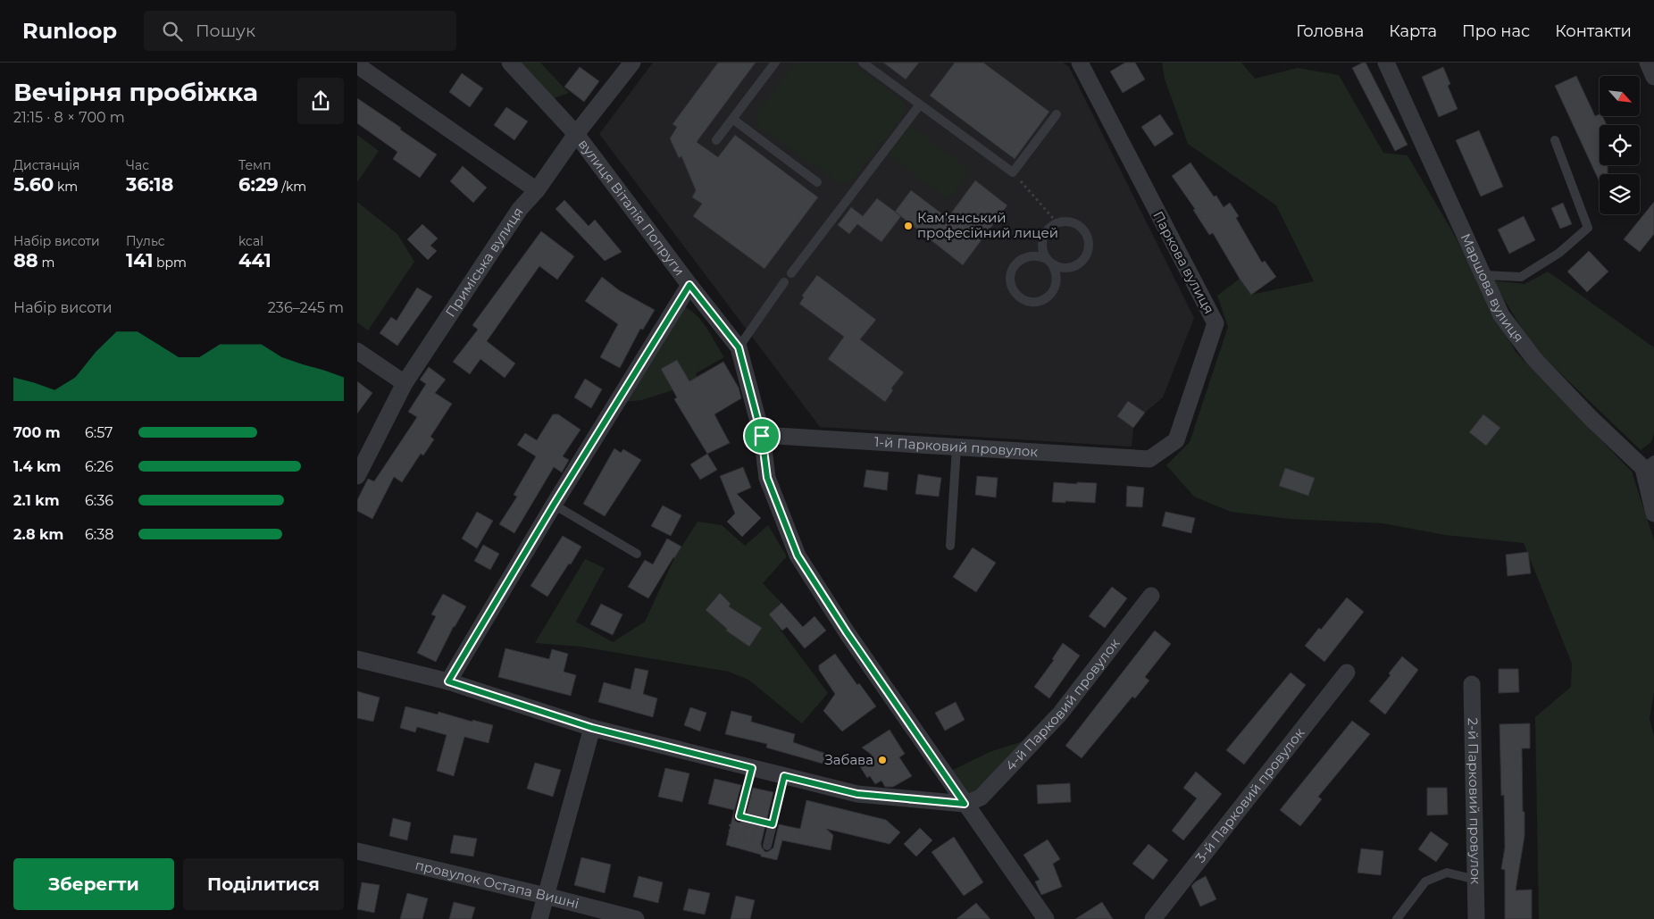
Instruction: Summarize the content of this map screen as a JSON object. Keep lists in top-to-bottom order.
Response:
{
  "streets": {
    "street": [
      "вулиця Віталія Попруги",
      "Приміська вулиця",
      "Паркова вулиця",
      "Маршова вулиця",
      "1-й Парковий провулок",
      "4-й Парковий провулок",
      "3-й Парковий провулок",
      "2-й Парковий провулок",
      "провулок Остапа Вишні"
    ]
  },
  "crossings": [
    ["вулиця Віталія Попруги", "Приміська вулиця"],
    ["вулиця Віталія Попруги", "1-й Парковий провулок"],
    ["вулиця Віталія Попруги", "4-й Парковий провулок"],
    ["Паркова вулиця", "1-й Парковий провулок"]
  ],
  "places": ["Кам’янський професійний лицей", "Забава"],
  "north": "bottom right",
  "page": {
    "header": "Runloop",
    "search": "Пошук",
    "nav": [
      "Головна",
      "Карта",
      "Про нас",
      "Контакти"
    ],
    "heading": ["Вечірня пробіжка", "21:15 · 8 × 700 m"],
    "stats": [
      ["Дистанція", "5.60 km"],
      ["Час", "36:18"],
      ["Темп", "6:29 /km"],
      ["Набір висоти", "88 m"],
      ["Пульс", "141 bpm"],
      ["kcal", "441"]
    ],
    "chart": ["Набір висоти", "236–245 m"],
    "list": [
      {
        "name": "700 m",
        "note": "6:57"
      },
      {
        "name": "1.4 km",
        "note": "6:26"
      },
      {
        "name": "2.1 km",
        "note": "6:36"
      },
      {
        "name": "2.8 km",
        "note": "6:38"
      }
    ],
    "buttons": ["Зберегти", "Поділитися"]
  }
}
